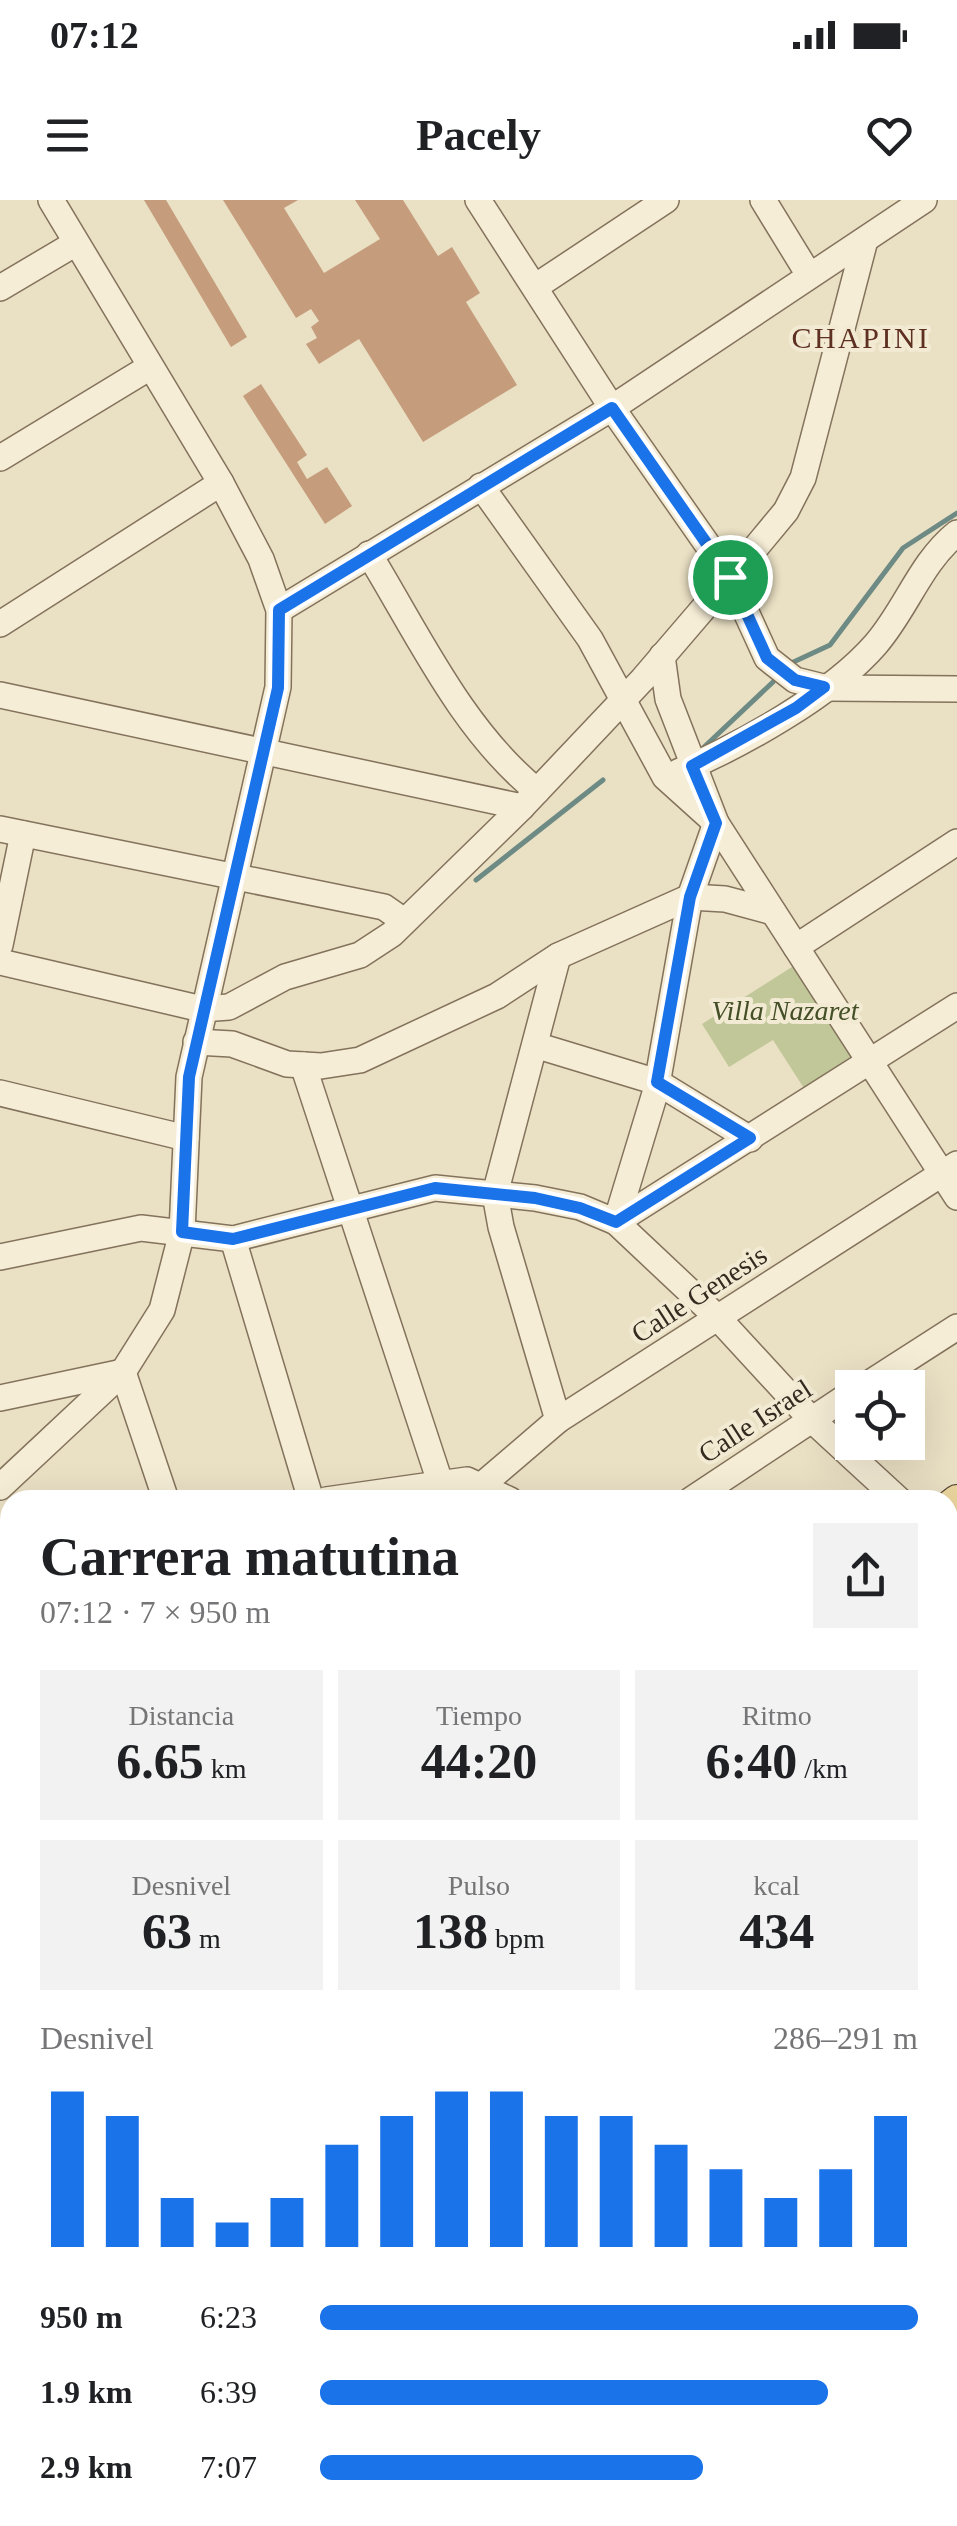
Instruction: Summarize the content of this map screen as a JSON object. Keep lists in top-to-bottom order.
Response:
{
  "streets": {
    "street": ["Calle Genesis", "Calle Israel"]
  },
  "districts": ["CHAPINI"],
  "parks": ["Villa Nazaret"],
  "page": {
    "status": "07:12",
    "header": "Pacely",
    "heading": ["Carrera matutina", "07:12 · 7 × 950 m"],
    "stats": [
      ["Distancia", "6.65 km"],
      ["Tiempo", "44:20"],
      ["Ritmo", "6:40 /km"],
      ["Desnivel", "63 m"],
      ["Pulso", "138 bpm"],
      ["kcal", "434"]
    ],
    "chart": ["Desnivel", "286–291 m"],
    "list": [
      {
        "name": "950 m",
        "note": "6:23"
      },
      {
        "name": "1.9 km",
        "note": "6:39"
      },
      {
        "name": "2.9 km",
        "note": "7:07"
      }
    ]
  }
}
